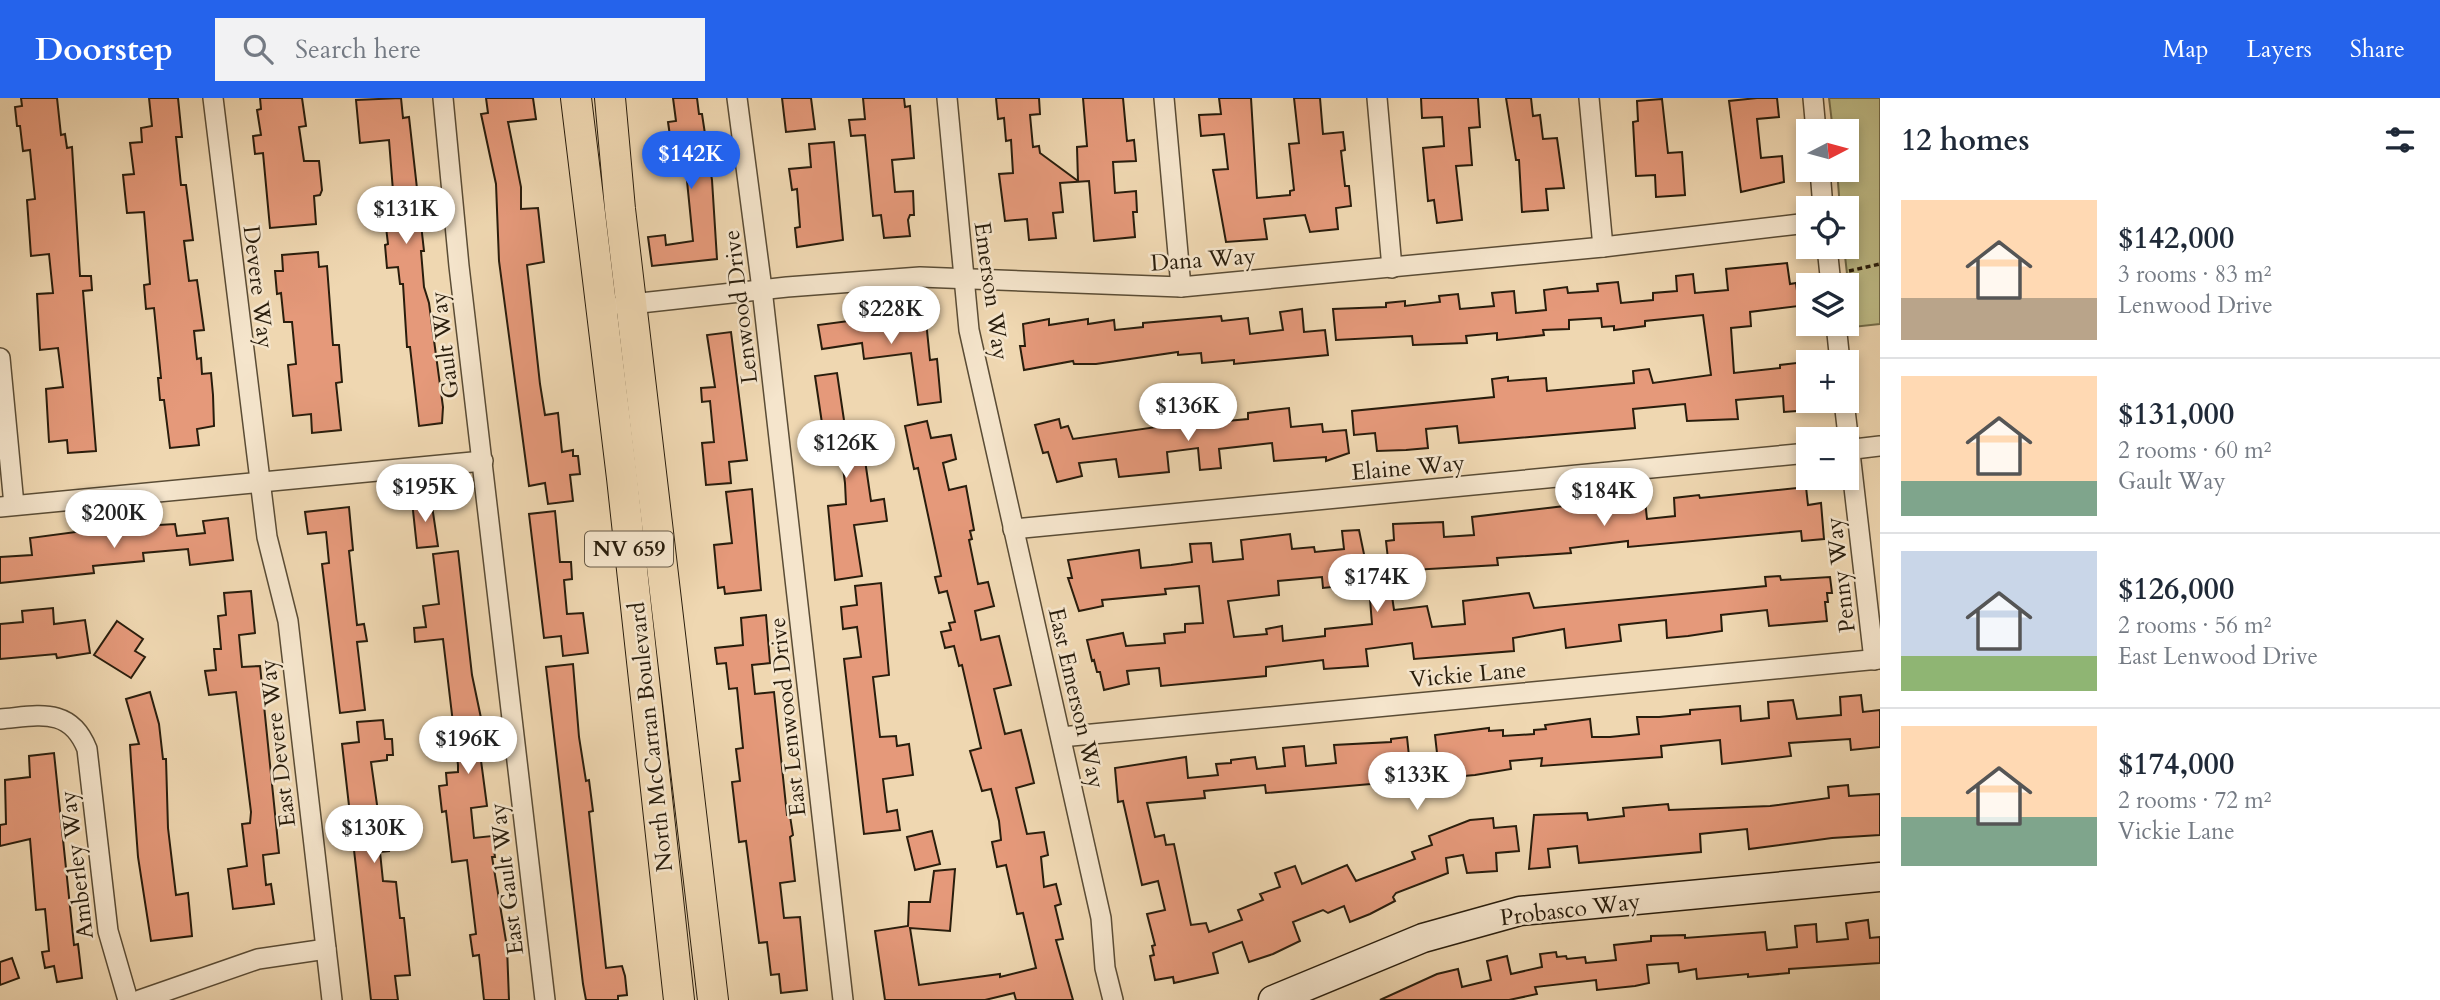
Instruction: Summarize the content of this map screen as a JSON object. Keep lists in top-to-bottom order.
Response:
{
  "streets": {
    "main road": ["NV 659", "North McCarran Boulevard"],
    "street": [
      "Dana Way",
      "Devere Way",
      "Emerson Way",
      "Lenwood Drive",
      "Gault Way",
      "Elaine Way",
      "Penny Way",
      "Vickie Lane",
      "East Emerson Way",
      "East Lenwood Drive",
      "East Devere Way",
      "Amberley Way",
      "East Gault Way",
      "Probasco Way"
    ]
  },
  "crossings": [
    ["Dana Way", "Emerson Way"],
    ["Dana Way", "Lenwood Drive"],
    ["Dana Way", "North McCarran Boulevard"],
    ["Devere Way", "East Devere Way"],
    ["Emerson Way", "East Emerson Way"],
    ["Lenwood Drive", "East Lenwood Drive"],
    ["Gault Way", "East Gault Way"],
    ["Elaine Way", "East Emerson Way"],
    ["Penny Way", "Vickie Lane"],
    ["Vickie Lane", "East Emerson Way"]
  ],
  "north": "right",
  "page": {
    "header": "Doorstep",
    "search": "Search here",
    "nav": ["Map", "Layers", "Share"],
    "heading": "12 homes",
    "map_buttons": ["+", "−"],
    "price": [
      "$142K",
      "$131K",
      "$228K",
      "$136K",
      "$126K",
      "$195K",
      "$184K",
      "$200K",
      "$174K",
      "$196K",
      "$133K",
      "$130K"
    ],
    "list": [
      {
        "name": "$142,000",
        "note": "3 rooms · 83 m² · Lenwood Drive"
      },
      {
        "name": "$131,000",
        "note": "2 rooms · 60 m² · Gault Way"
      },
      {
        "name": "$126,000",
        "note": "2 rooms · 56 m² · East Lenwood Drive"
      },
      {
        "name": "$174,000",
        "note": "2 rooms · 72 m² · Vickie Lane"
      }
    ]
  }
}
